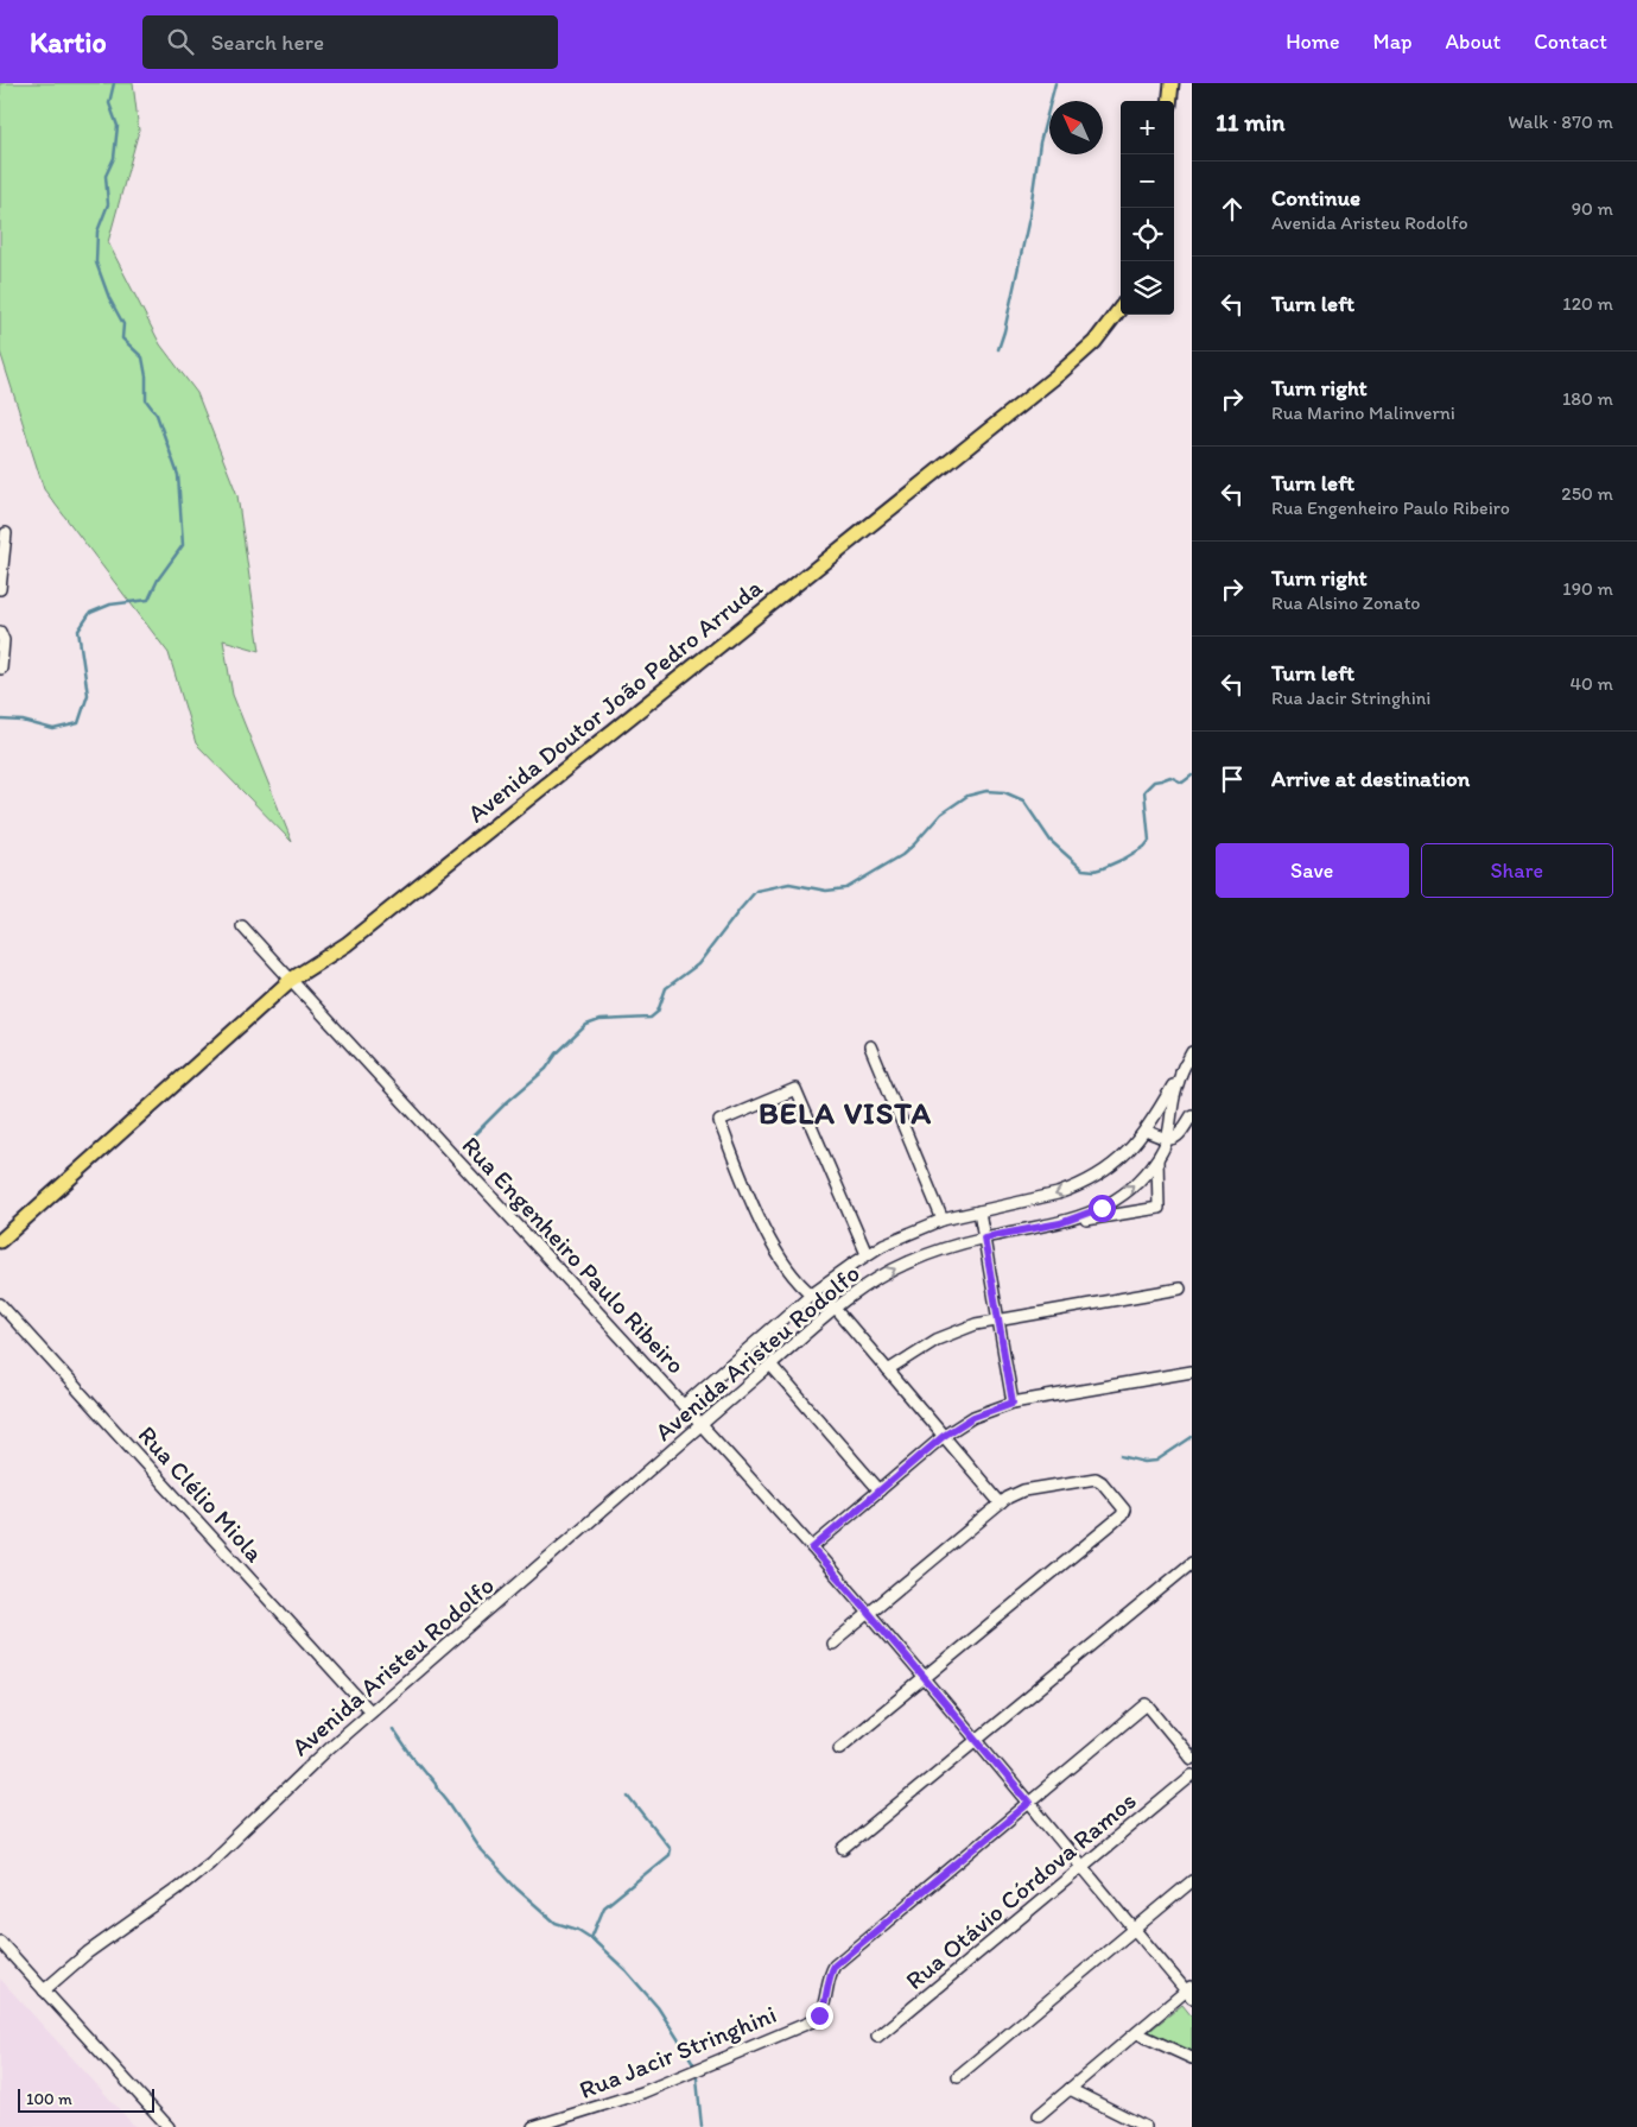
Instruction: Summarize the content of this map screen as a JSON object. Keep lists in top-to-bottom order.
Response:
{
  "streets": {
    "main road": ["Avenida Doutor João Pedro Arruda"],
    "street": [
      "Rua Engenheiro Paulo Ribeiro",
      "Avenida Aristeu Rodolfo",
      "Rua Clélio Miola",
      "Rua Otávio Córdova Ramos",
      "Rua Jacir Stringhini"
    ]
  },
  "crossings": [
    ["Avenida Doutor João Pedro Arruda", "Rua Engenheiro Paulo Ribeiro"],
    ["Rua Engenheiro Paulo Ribeiro", "Avenida Aristeu Rodolfo"],
    ["Rua Engenheiro Paulo Ribeiro", "Rua Otávio Córdova Ramos"],
    ["Rua Engenheiro Paulo Ribeiro", "Rua Jacir Stringhini"],
    ["Avenida Aristeu Rodolfo", "Rua Clélio Miola"]
  ],
  "districts": ["BELA VISTA"],
  "scale_bar": "100 m",
  "north": "top left",
  "page": {
    "header": "Kartio",
    "search": "Search here",
    "nav": [
      "Home",
      "Map",
      "About",
      "Contact"
    ],
    "heading": ["11 min", "Walk · 870 m"],
    "map_buttons": ["+", "−"],
    "list": [
      ["Continue", "Avenida Aristeu Rodolfo", "90 m"],
      ["Turn left", "120 m"],
      ["Turn right", "Rua Marino Malinverni", "180 m"],
      ["Turn left", "Rua Engenheiro Paulo Ribeiro", "250 m"],
      ["Turn right", "Rua Alsino Zonato", "190 m"],
      ["Turn left", "Rua Jacir Stringhini", "40 m"],
      "Arrive at destination"
    ],
    "buttons": ["Save", "Share"],
    "scale": "100 m"
  }
}
